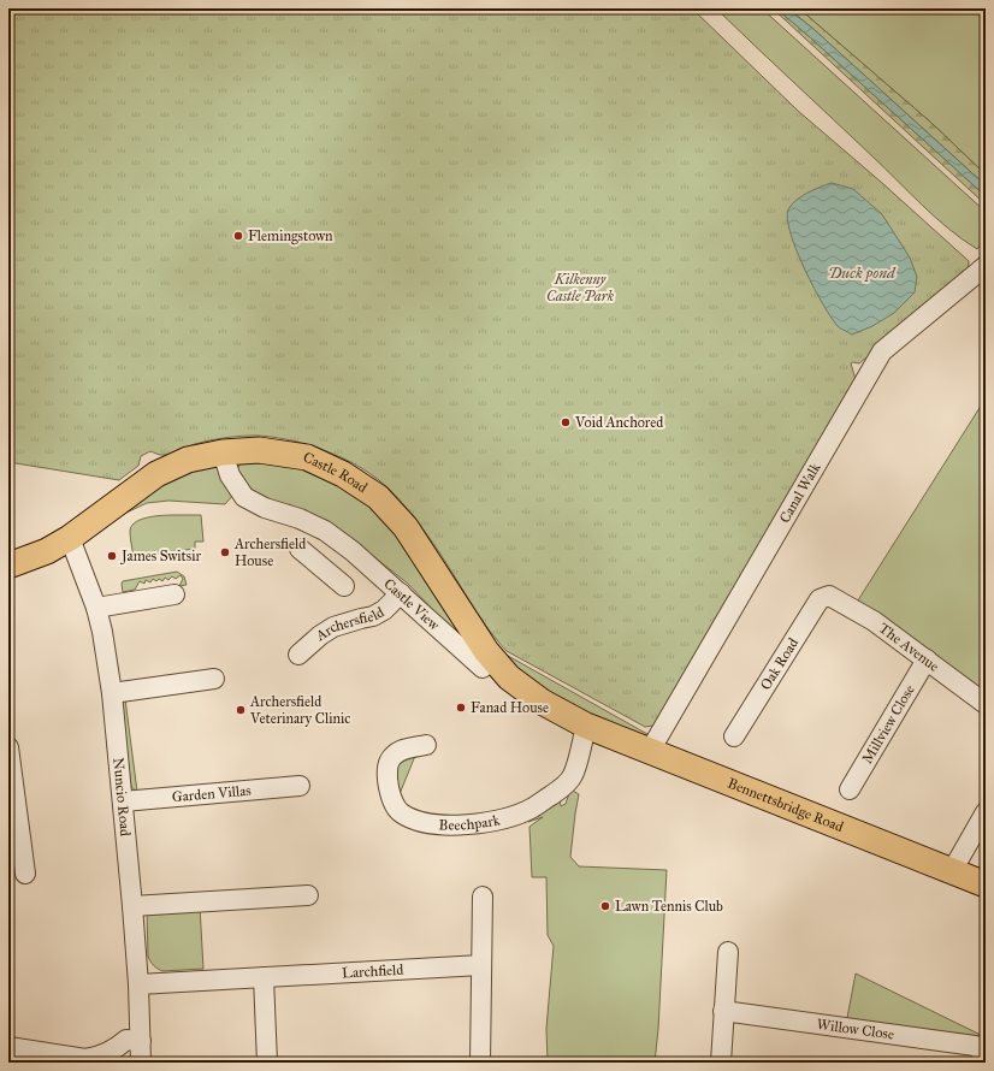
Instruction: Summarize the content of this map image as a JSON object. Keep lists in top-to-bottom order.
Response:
{
  "streets": {
    "main road": ["Castle Road", "Bennettsbridge Road"],
    "street": [
      "Canal Walk",
      "Castle View",
      "Archersfield",
      "The Avenue",
      "Oak Road",
      "Millview Close",
      "Garden Villas",
      "Nuncio Road",
      "Beechpark",
      "Larchfield",
      "Willow Close"
    ]
  },
  "crossings": [
    ["Castle Road", "Castle View"],
    ["Castle Road", "Nuncio Road"],
    ["Castle Road", "Bennettsbridge Road"],
    ["Castle Road", "Beechpark"],
    ["Canal Walk", "Bennettsbridge Road"],
    ["Castle View", "Archersfield"],
    ["The Avenue", "Oak Road"],
    ["The Avenue", "Millview Close"],
    ["Garden Villas", "Nuncio Road"],
    ["Nuncio Road", "Larchfield"],
    ["Bennettsbridge Road", "Beechpark"]
  ],
  "water": ["Duck pond"],
  "parks": ["Kilkenny Castle Park"],
  "places": [
    "Flemingstown",
    "Void Anchored",
    "Archersfield House",
    "James Switsir",
    "Fanad House",
    "Archersfield Veterinary Clinic",
    "Lawn Tennis Club"
  ]
}
